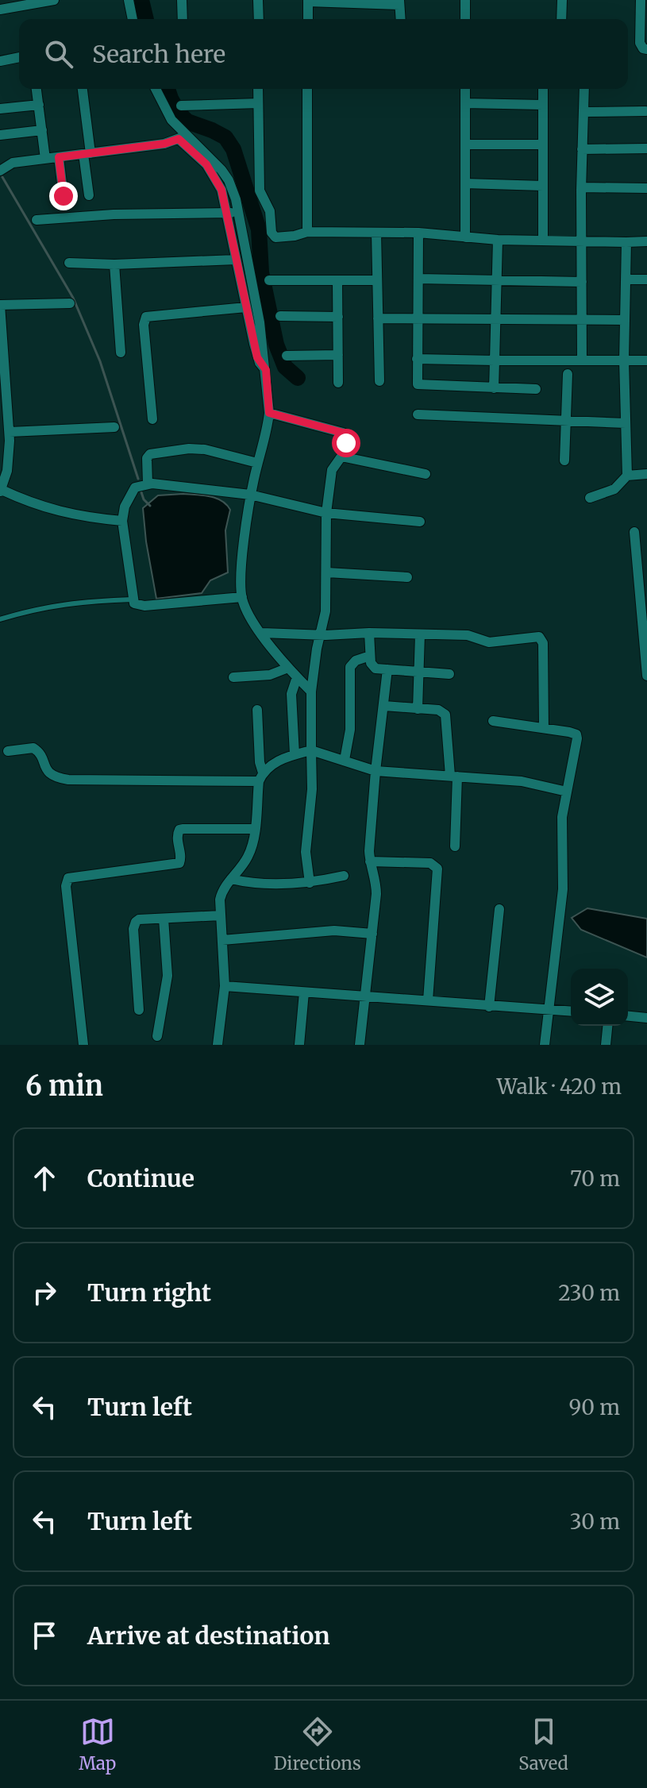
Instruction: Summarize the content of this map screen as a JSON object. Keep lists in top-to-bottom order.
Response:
{
  "page": {
    "search": "Search here",
    "heading": ["6 min", "Walk · 420 m"],
    "list": [
      ["Continue", "70 m"],
      ["Turn right", "230 m"],
      ["Turn left", "90 m"],
      ["Turn left", "30 m"],
      "Arrive at destination"
    ],
    "nav": ["Map", "Directions", "Saved"]
  }
}
